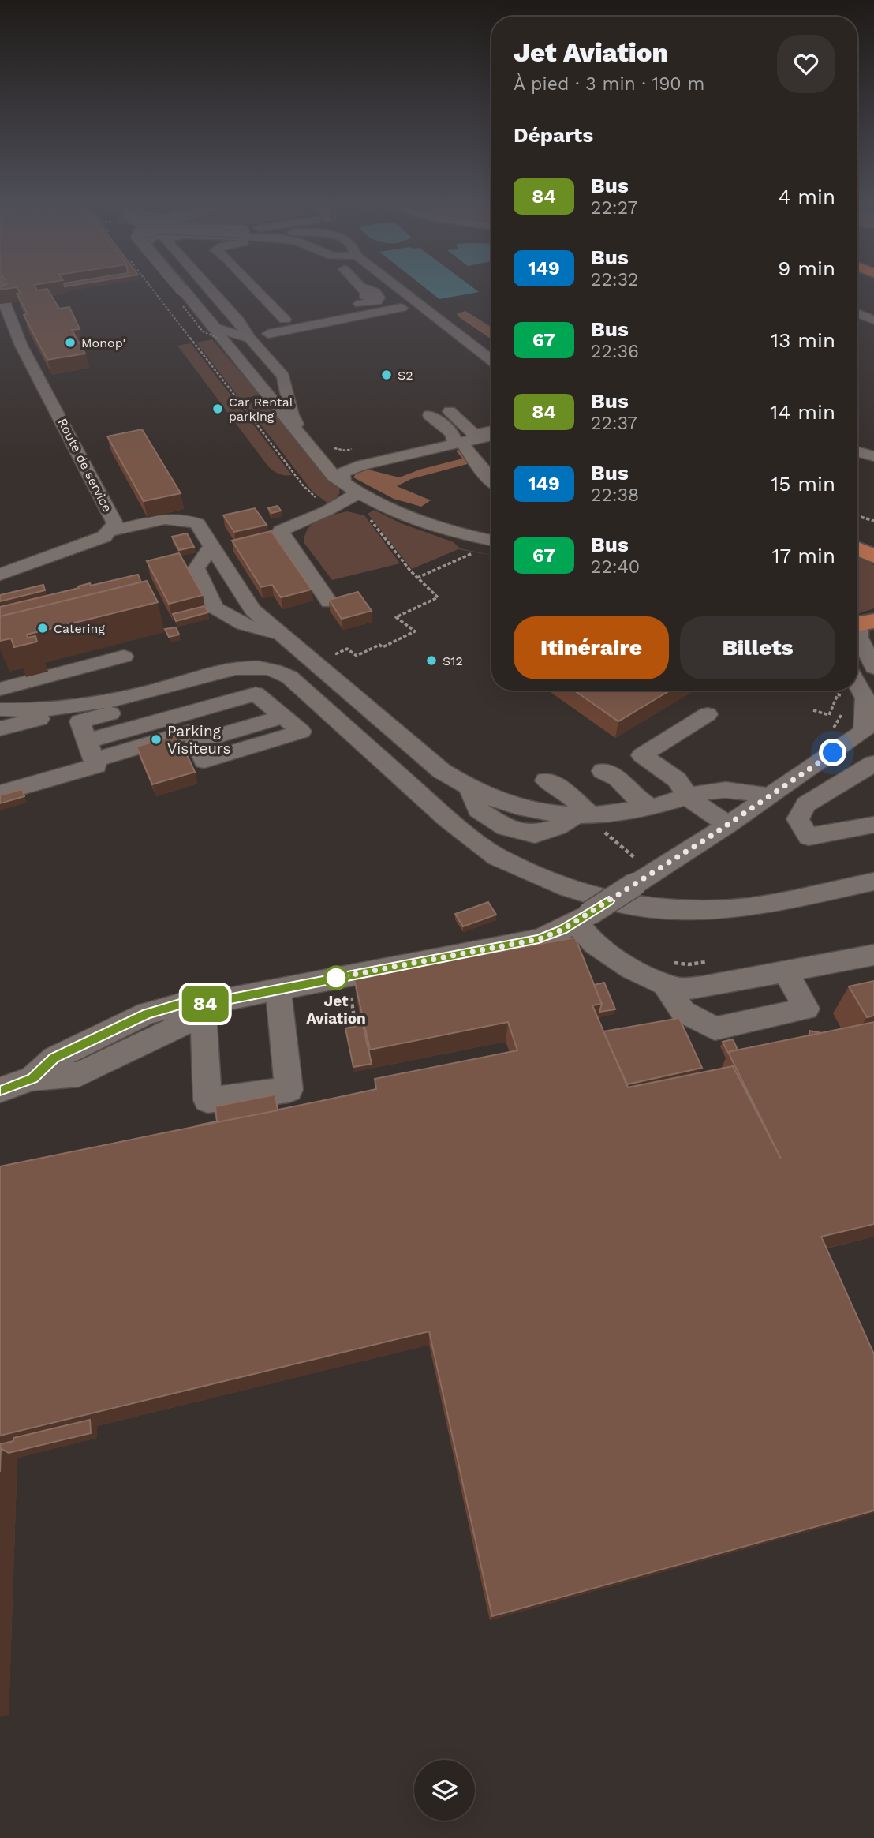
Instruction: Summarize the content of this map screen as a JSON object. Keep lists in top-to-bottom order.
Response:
{
  "streets": {
    "street": ["Route de service"]
  },
  "places": [
    "Monop'",
    "S2",
    "Car Rental parking",
    "Catering",
    "S12",
    "Parking Visiteurs",
    "Jet Aviation"
  ],
  "lines": ["bus line 84"],
  "page": {
    "on_map": "84",
    "heading": [
      ["Jet Aviation", "À pied · 3 min · 190 m"],
      "Départs"
    ],
    "list": [
      {
        "mark": "84",
        "name": "Bus",
        "note": "22:27",
        "value": "4 min"
      },
      {
        "mark": "149",
        "name": "Bus",
        "note": "22:32",
        "value": "9 min"
      },
      {
        "mark": "67",
        "name": "Bus",
        "note": "22:36",
        "value": "13 min"
      },
      {
        "mark": "84",
        "name": "Bus",
        "note": "22:37",
        "value": "14 min"
      },
      {
        "mark": "149",
        "name": "Bus",
        "note": "22:38",
        "value": "15 min"
      },
      {
        "mark": "67",
        "name": "Bus",
        "note": "22:40",
        "value": "17 min"
      }
    ],
    "buttons": ["Itinéraire", "Billets"]
  }
}
